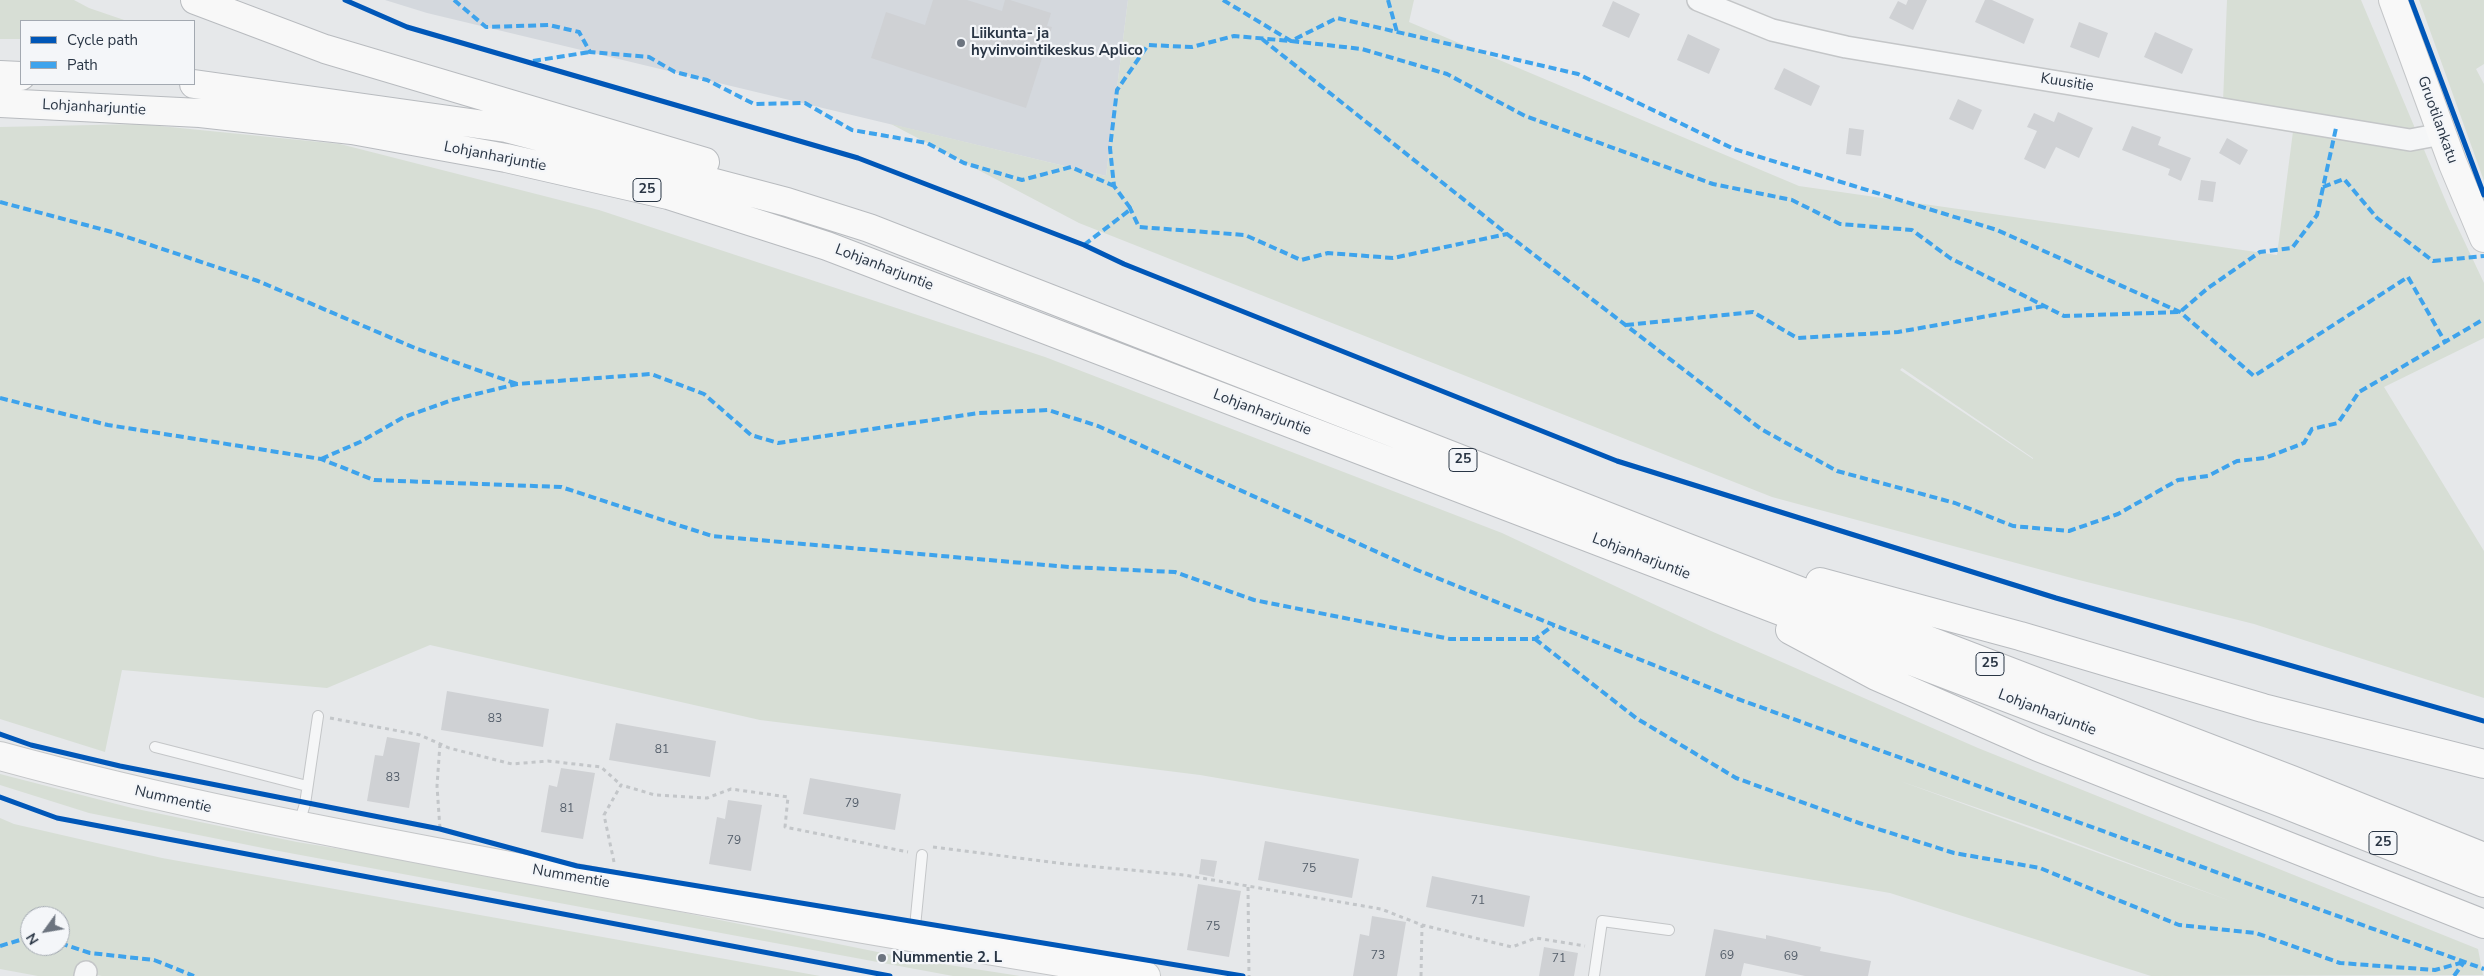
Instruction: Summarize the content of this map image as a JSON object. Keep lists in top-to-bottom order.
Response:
{
  "streets": {
    "main road": [
      "Lohjanharjuntie",
      "Gruotilankatu",
      "25",
      "Nummentie"
    ],
    "street": ["Kuusitie"]
  },
  "crossings": [
    ["Kuusitie", "Gruotilankatu"]
  ],
  "places": ["Liikunta- ja hyvinvointikeskus Aplico", "Nummentie 2. L"],
  "house_numbers": [
    "83",
    "81",
    "83",
    "79",
    "81",
    "79",
    "75",
    "71",
    "75",
    "73",
    "69",
    "69",
    "71"
  ],
  "legend": ["Cycle path", "Path"],
  "north": "bottom left"
}
